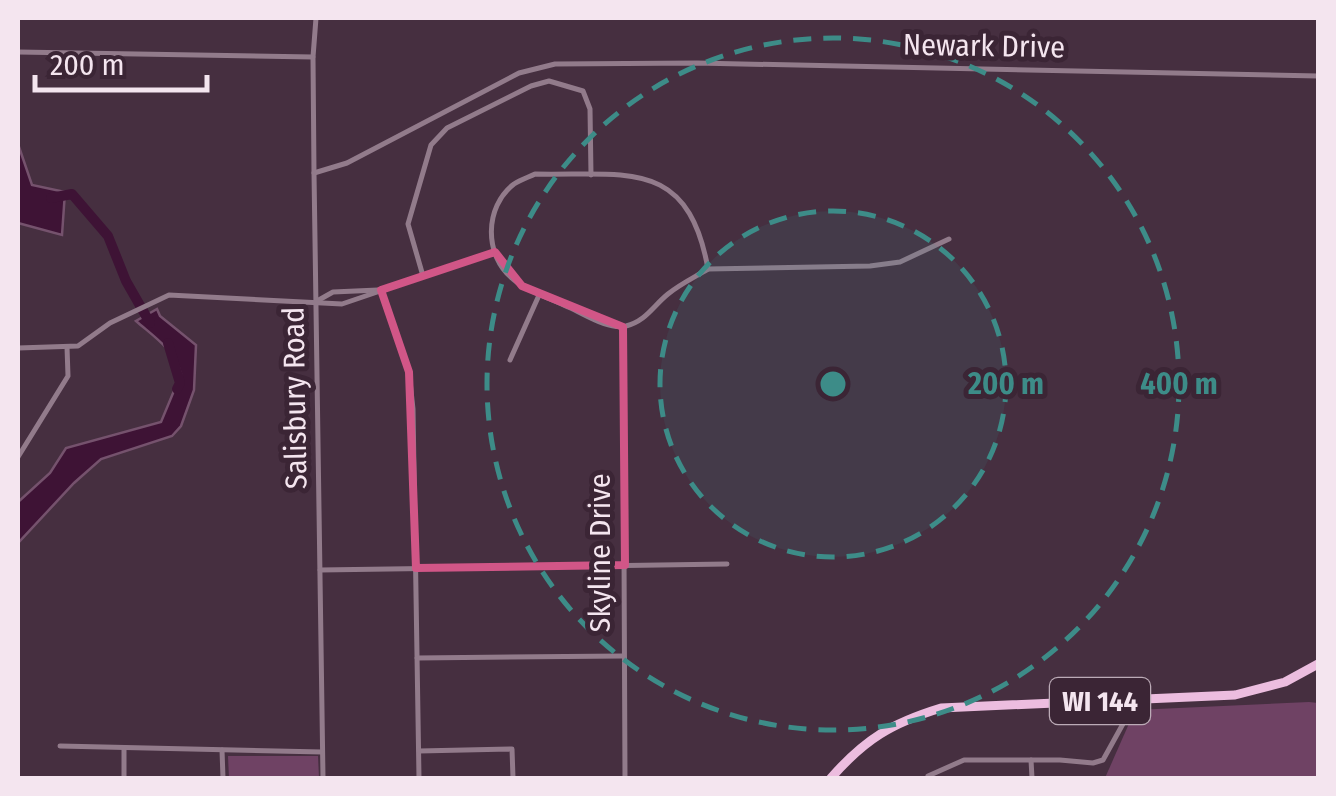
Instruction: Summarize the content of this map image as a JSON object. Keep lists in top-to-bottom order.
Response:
{
  "streets": {
    "main road": ["WI 144"],
    "street": ["Newark Drive", "Salisbury Road", "Skyline Drive"]
  },
  "crossings": [
    ["Newark Drive", "Salisbury Road"]
  ],
  "scale_bar": "200 m",
  "rings": ["200 m", "400 m"]
}
